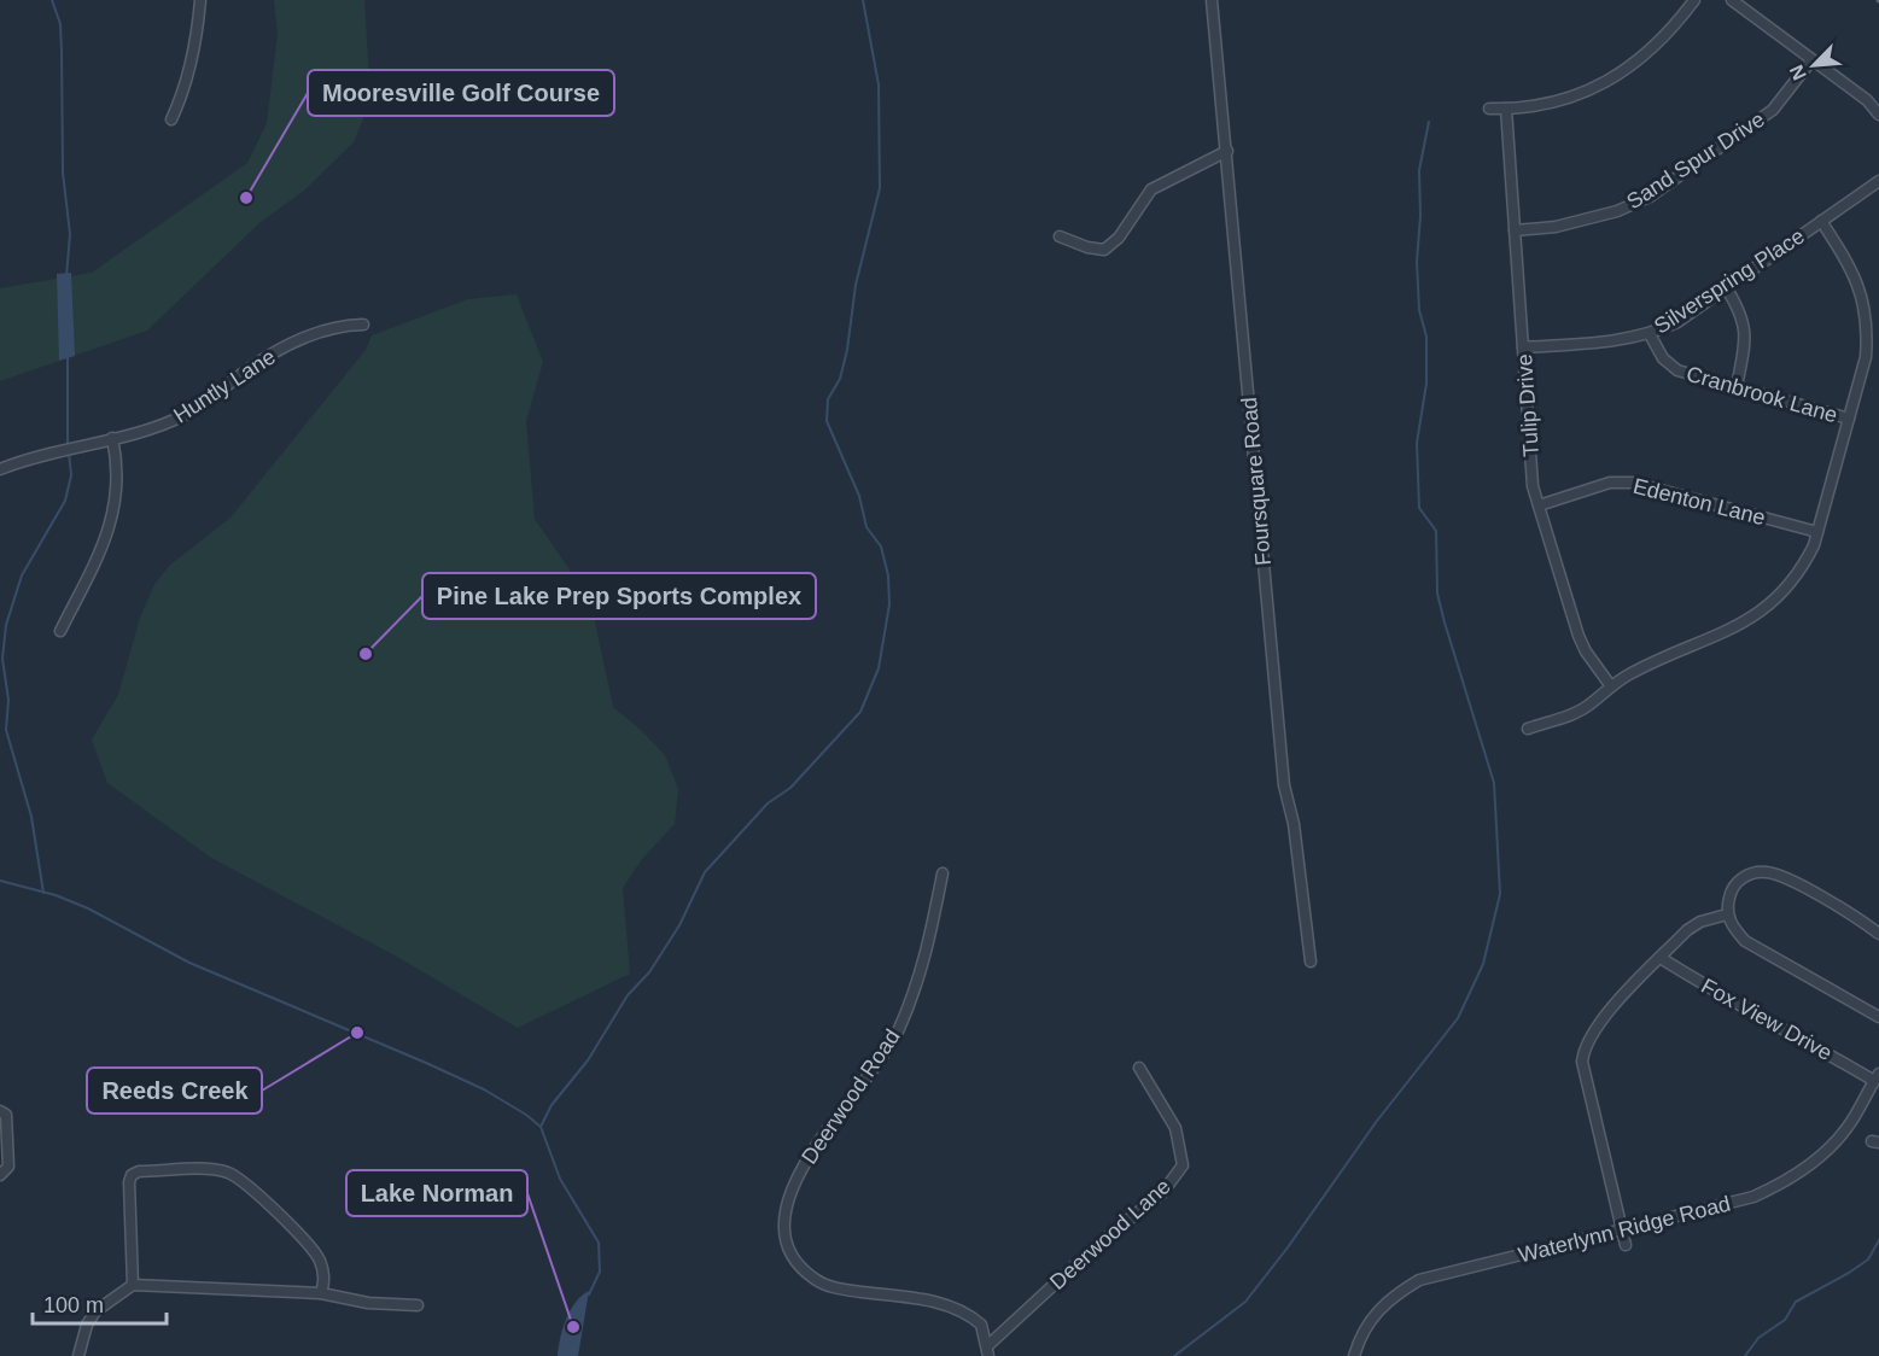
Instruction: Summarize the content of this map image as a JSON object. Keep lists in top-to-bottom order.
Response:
{
  "streets": {
    "street": [
      "Sand Spur Drive",
      "Silverspring Place",
      "Huntly Lane",
      "Cranbrook Lane",
      "Tulip Drive",
      "Foursquare Road",
      "Edenton Lane",
      "Fox View Drive",
      "Deerwood Road",
      "Waterlynn Ridge Road",
      "Deerwood Lane"
    ]
  },
  "crossings": [
    ["Sand Spur Drive", "Tulip Drive"],
    ["Silverspring Place", "Cranbrook Lane"],
    ["Silverspring Place", "Tulip Drive"],
    ["Tulip Drive", "Edenton Lane"],
    ["Fox View Drive", "Waterlynn Ridge Road"],
    ["Deerwood Road", "Deerwood Lane"]
  ],
  "places": [
    "Mooresville Golf Course",
    "Pine Lake Prep Sports Complex",
    "Reeds Creek",
    "Lake Norman"
  ],
  "scale_bar": "100 m",
  "north": "bottom left"
}
